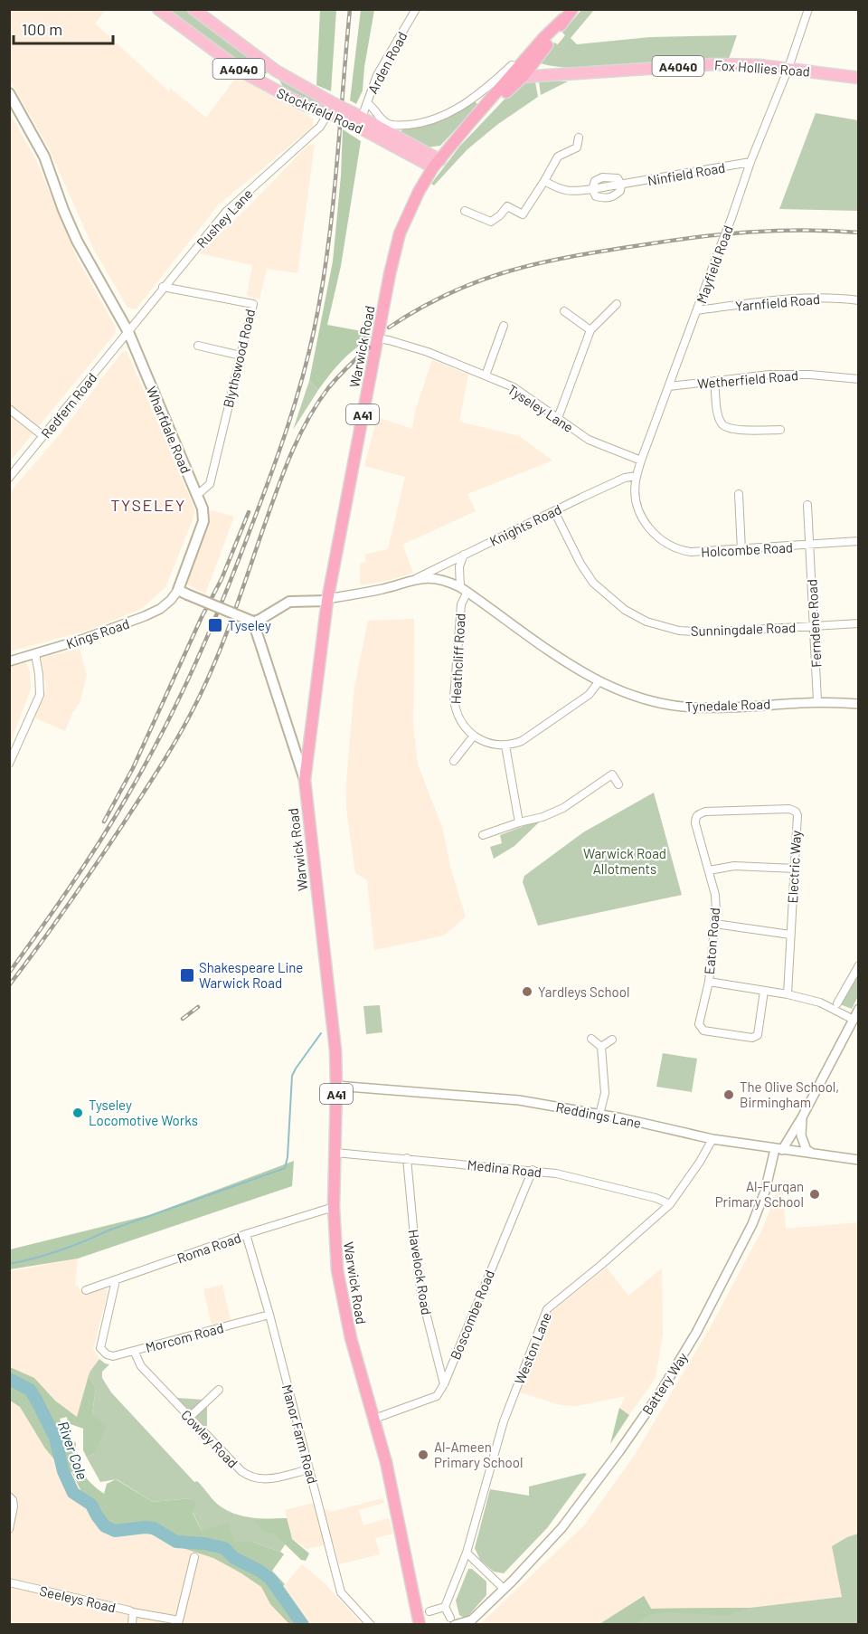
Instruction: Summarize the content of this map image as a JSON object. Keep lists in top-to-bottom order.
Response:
{
  "streets": {
    "highway": ["Warwick Road", "A41"],
    "main road": [
      "A4040",
      "Fox Hollies Road",
      "Stockfield Road",
      "Wharfdale Road"
    ],
    "street": [
      "Arden Road",
      "Ninfield Road",
      "Rushey Lane",
      "Mayfield Road",
      "Yarnfield Road",
      "Blythswood Road",
      "Wetherfield Road",
      "Redfern Road",
      "Tyseley Lane",
      "Knights Road",
      "Holcombe Road",
      "Ferndene Road",
      "Sunningdale Road",
      "Kings Road",
      "Heathcliff Road",
      "Tynedale Road",
      "Electric Way",
      "Eaton Road",
      "Reddings Lane",
      "Medina Road",
      "Roma Road",
      "Havelock Road",
      "Boscombe Road",
      "Morcom Road",
      "Weston Lane",
      "Battery Way",
      "Manor Farm Road",
      "Cowley Road",
      "Seeleys Road"
    ]
  },
  "crossings": [
    ["Arden Road", "Stockfield Road"],
    ["Fox Hollies Road", "Mayfield Road"],
    ["Fox Hollies Road", "Warwick Road"],
    ["Fox Hollies Road", "A41"],
    ["Stockfield Road", "Rushey Lane"],
    ["Stockfield Road", "Warwick Road"],
    ["Ninfield Road", "Mayfield Road"],
    ["Rushey Lane", "Blythswood Road"],
    ["Rushey Lane", "Redfern Road"],
    ["Rushey Lane", "Wharfdale Road"],
    ["Mayfield Road", "Yarnfield Road"],
    ["Mayfield Road", "Wetherfield Road"],
    ["Mayfield Road", "Tyseley Lane"],
    ["Mayfield Road", "Holcombe Road"],
    ["Warwick Road", "Tyseley Lane"],
    ["Warwick Road", "A41"],
    ["Warwick Road", "Knights Road"],
    ["Warwick Road", "Reddings Lane"],
    ["Warwick Road", "Medina Road"],
    ["Warwick Road", "Roma Road"],
    ["Warwick Road", "Boscombe Road"],
    ["Blythswood Road", "Wharfdale Road"],
    ["Redfern Road", "Wharfdale Road"],
    ["Tyseley Lane", "Holcombe Road"],
    ["Wharfdale Road", "Kings Road"],
    ["Knights Road", "Holcombe Road"],
    ["Knights Road", "Sunningdale Road"],
    ["Knights Road", "Heathcliff Road"],
    ["Knights Road", "Tynedale Road"],
    ["Holcombe Road", "Ferndene Road"],
    ["Ferndene Road", "Sunningdale Road"],
    ["Ferndene Road", "Tynedale Road"],
    ["Heathcliff Road", "Tynedale Road"],
    ["Electric Way", "Eaton Road"],
    ["Eaton Road", "Battery Way"],
    ["Reddings Lane", "Weston Lane"],
    ["Reddings Lane", "Battery Way"],
    ["Medina Road", "Havelock Road"],
    ["Medina Road", "Boscombe Road"],
    ["Medina Road", "Weston Lane"],
    ["Roma Road", "Morcom Road"],
    ["Roma Road", "Manor Farm Road"],
    ["Havelock Road", "Boscombe Road"],
    ["Morcom Road", "Manor Farm Road"],
    ["Morcom Road", "Cowley Road"],
    ["Manor Farm Road", "Cowley Road"]
  ],
  "districts": ["TYSELEY"],
  "water": ["River Cole"],
  "parks": ["Warwick Road Allotments"],
  "places": {
    "transit": ["Tyseley", "Shakespeare Line Warwick Road"],
    "other": [
      "Yardleys School",
      "The Olive School, Birmingham",
      "Tyseley Locomotive Works",
      "Al-Furqan Primary School",
      "Al-Ameen Primary School"
    ]
  },
  "scale_bar": "100 m"
}
